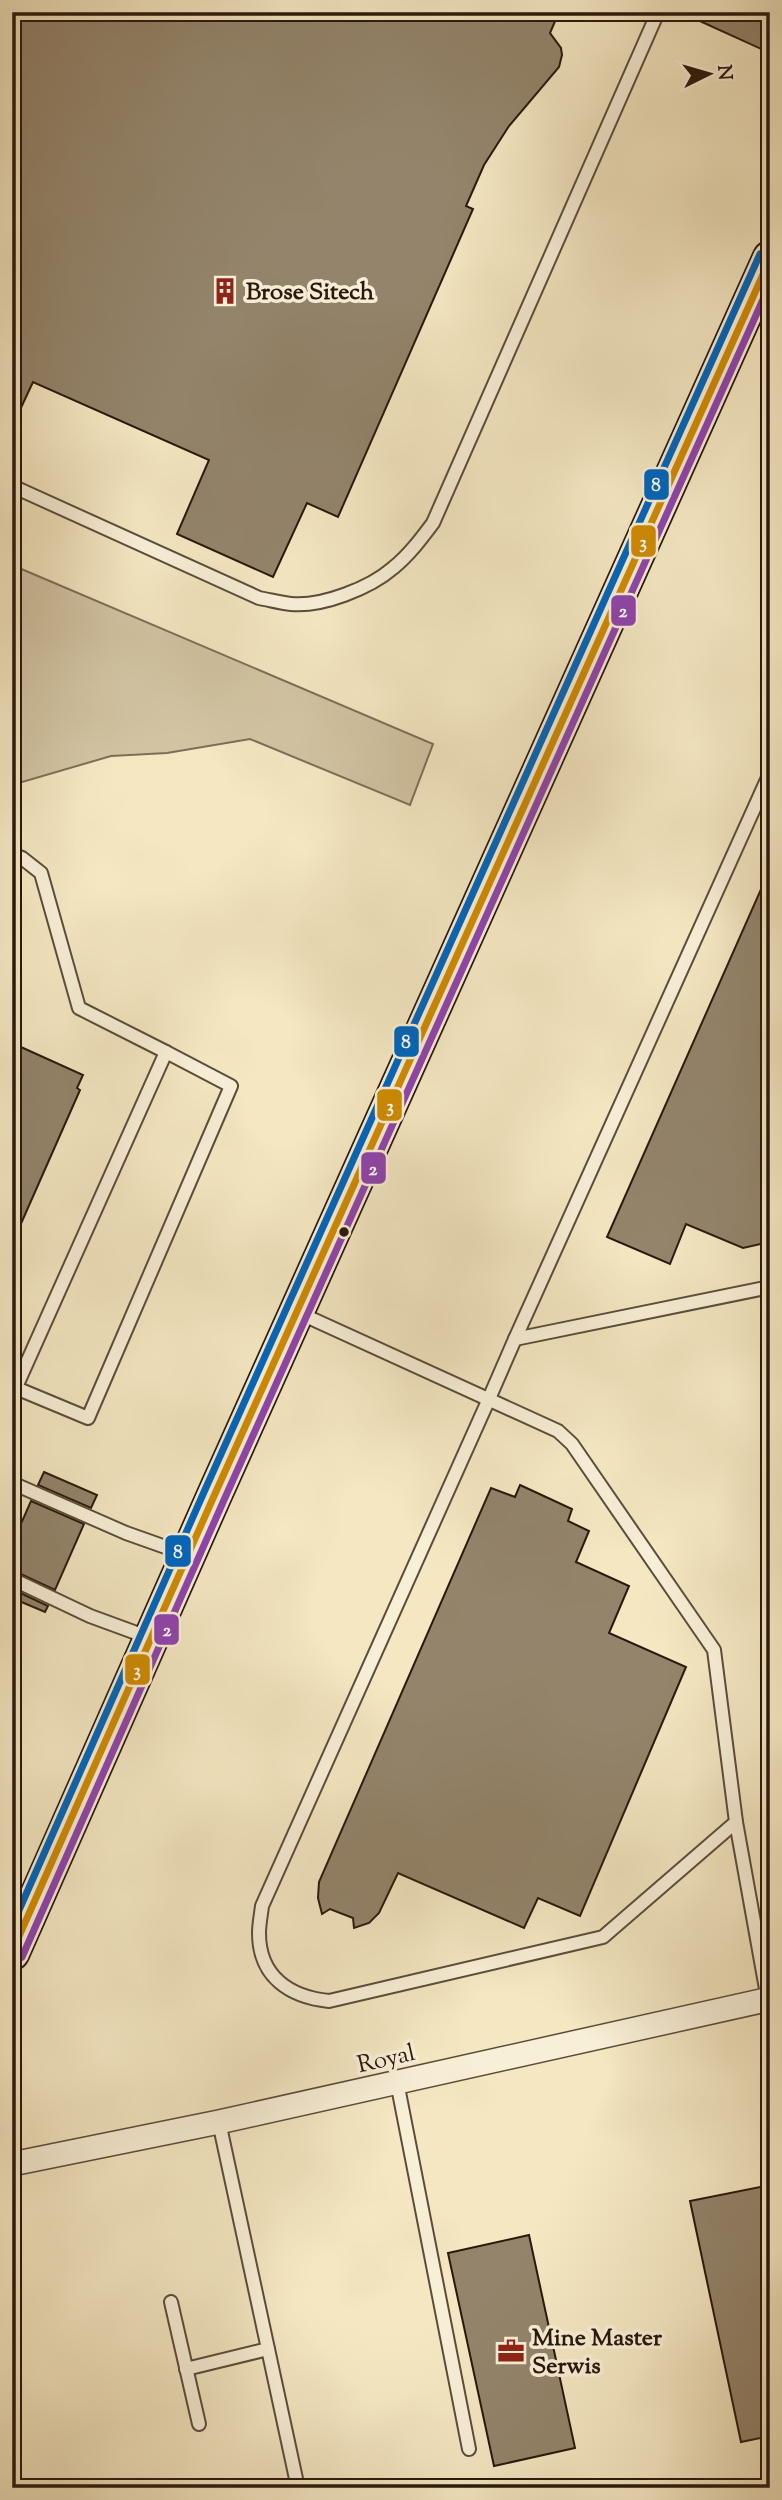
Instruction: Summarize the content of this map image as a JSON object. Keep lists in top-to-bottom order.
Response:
{
  "streets": {
    "street": ["Royal"]
  },
  "places": {
    "building": ["Brose Sitech"],
    "office": ["Mine Master Serwis"]
  },
  "lines": ["transit line 8", "transit line 3", "transit line 2"],
  "north": "right"
}
